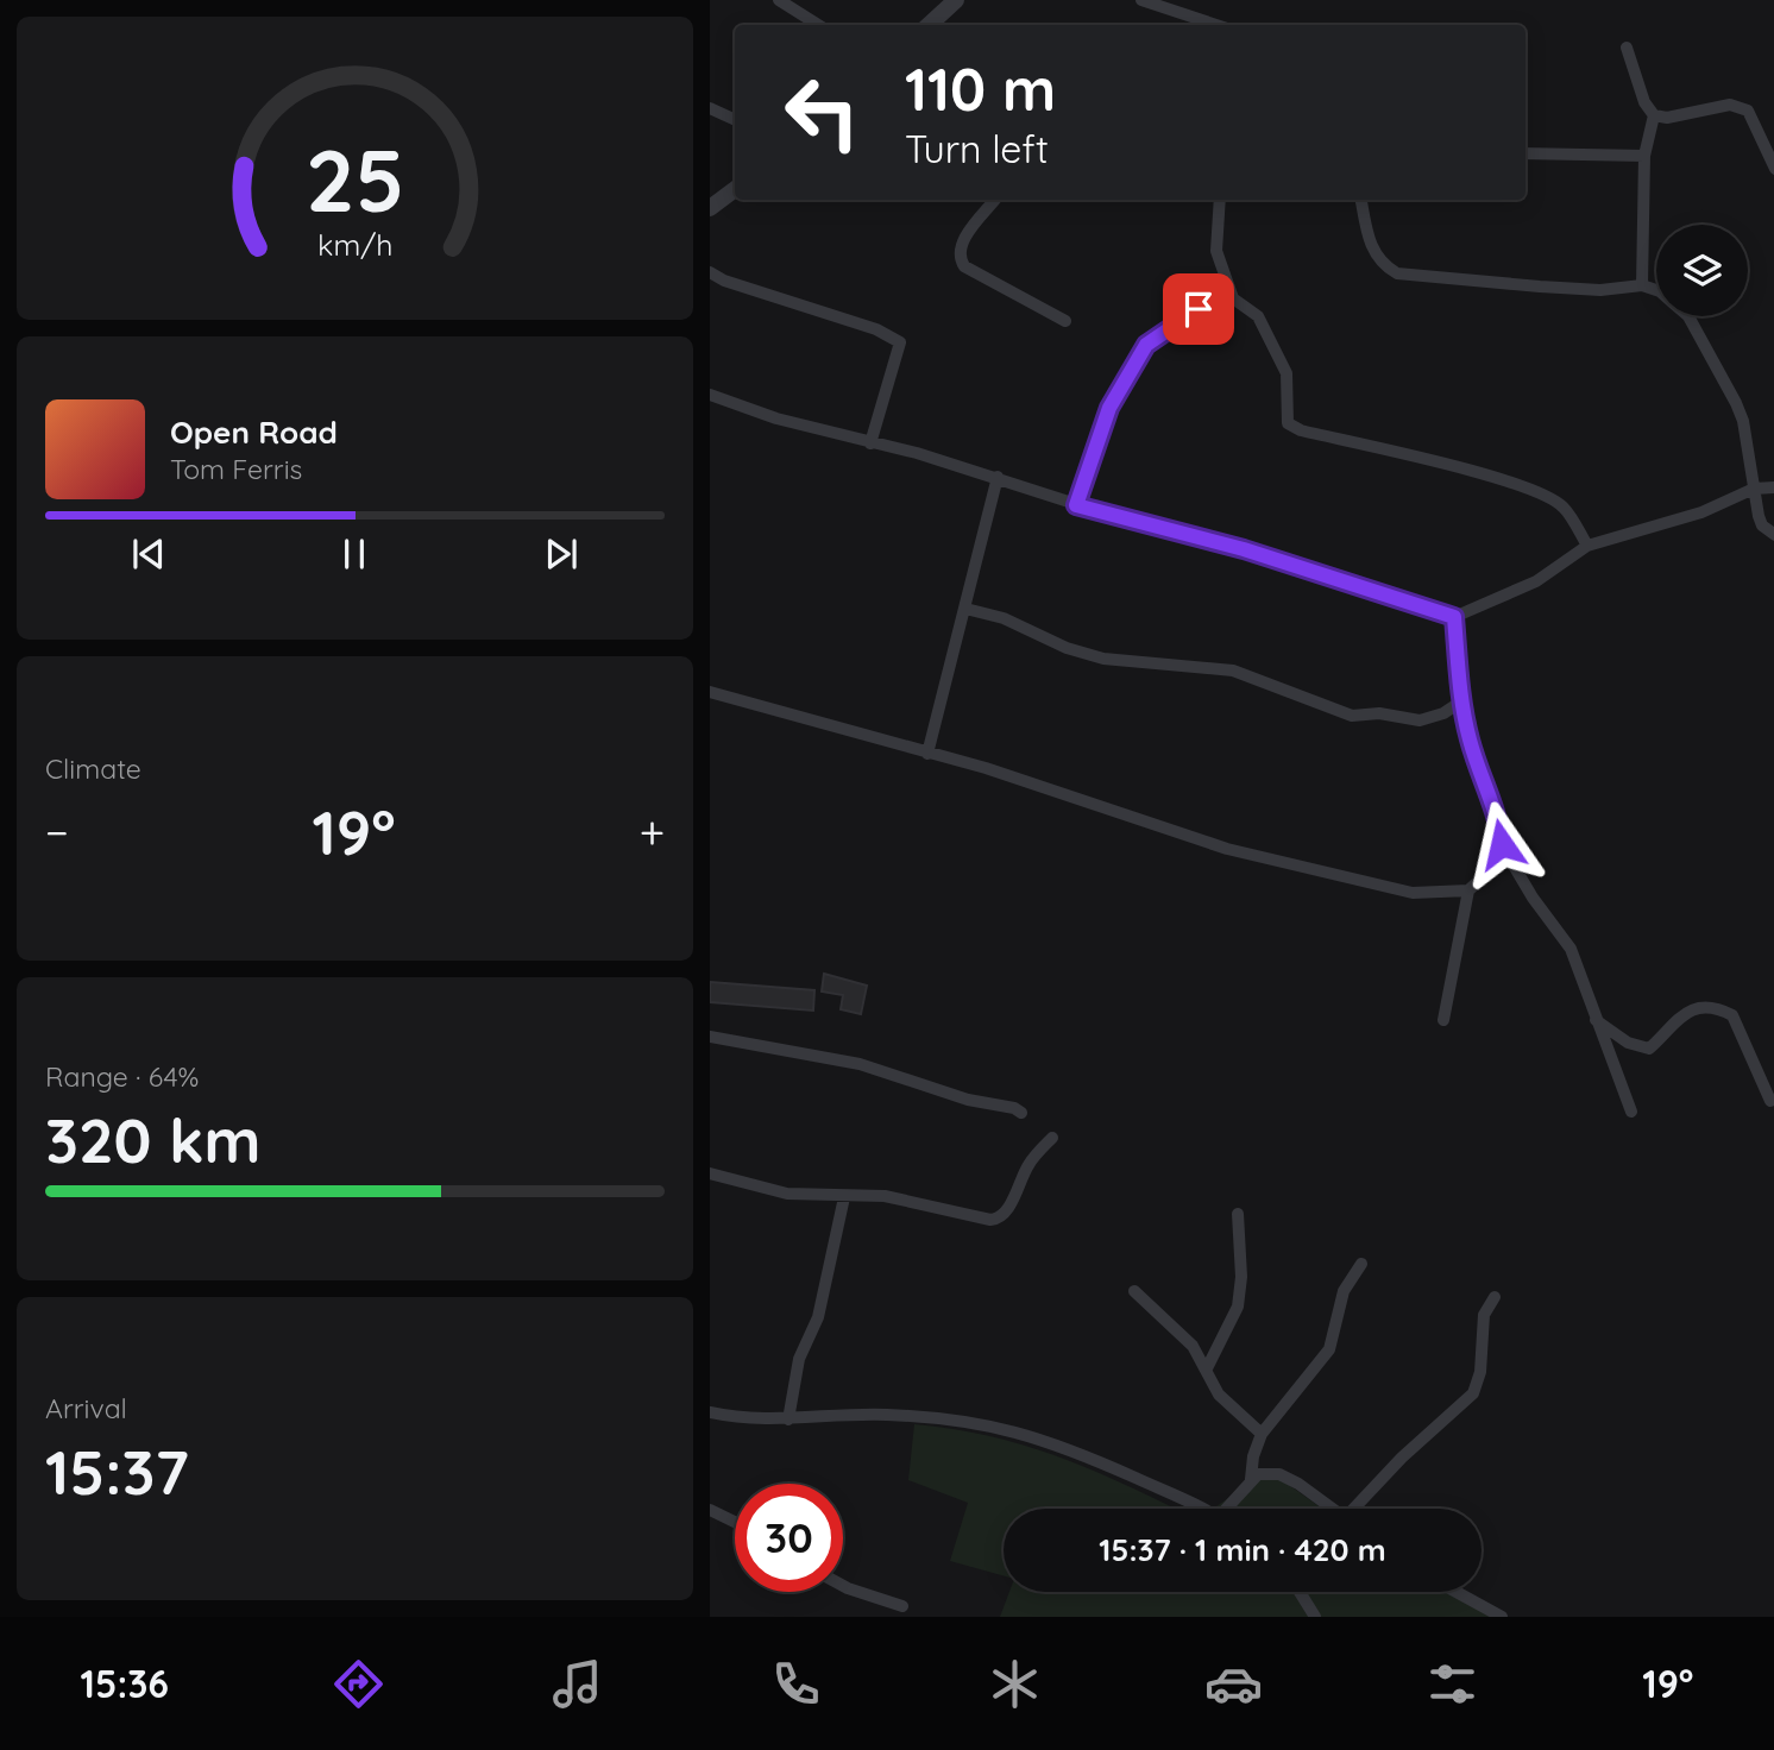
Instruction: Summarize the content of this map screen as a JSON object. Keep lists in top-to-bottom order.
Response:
{
  "page": {
    "turn": ["110 m", "Turn left"],
    "song": ["Open Road", "Tom Ferris"],
    "tile": [
      "Climate",
      ["Range · 64%", "320 km"],
      ["Arrival", "15:37"]
    ],
    "heat": ["−", "19°", "+"],
    "limit": "30",
    "trip": "15:37 · 1 min · 420 m",
    "tabs": ["15:36", "19°"],
    "gauge": ["25", "km/h"]
  }
}
